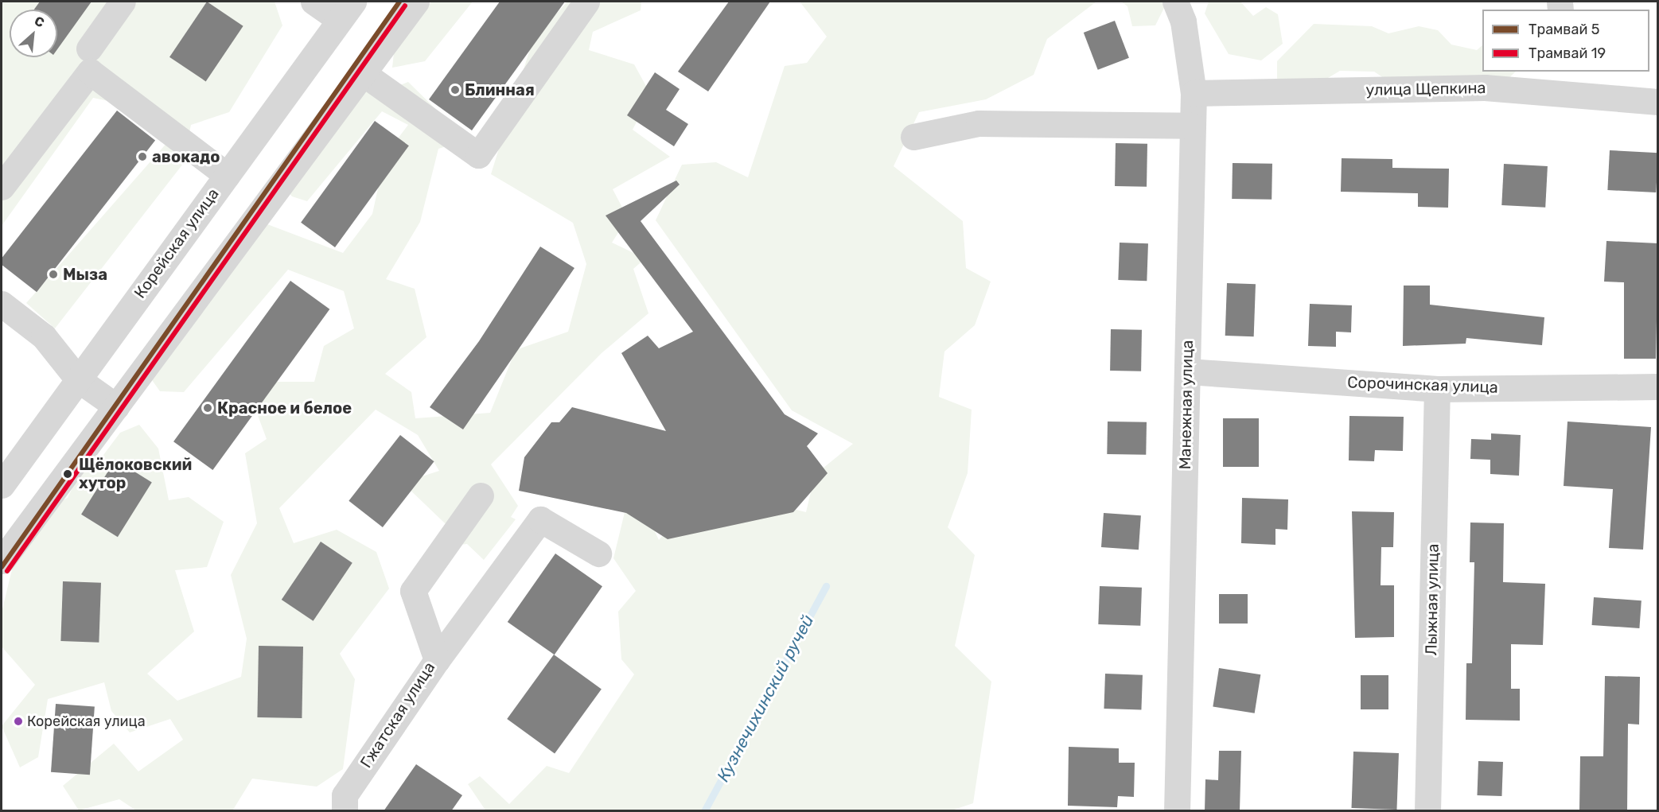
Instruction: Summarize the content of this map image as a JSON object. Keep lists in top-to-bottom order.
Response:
{
  "streets": {
    "street": [
      "улица Щепкина",
      "Корейская улица",
      "Сорочинская улица",
      "Манежная улица",
      "Лыжная улица",
      "Гжатская улица"
    ]
  },
  "crossings": [
    ["улица Щепкина", "Манежная улица"],
    ["Сорочинская улица", "Манежная улица"],
    ["Сорочинская улица", "Лыжная улица"]
  ],
  "water": ["Кузнечихинский ручей"],
  "places": [
    "Блинная",
    "авокадо",
    "Мыза",
    "Красное и белое",
    "Щёлоковский хутор",
    "Корейская улица"
  ],
  "lines": ["tram line 5", "tram line 19"],
  "legend": ["Трамвай 5", "Трамвай 19"],
  "north": "top right"
}
